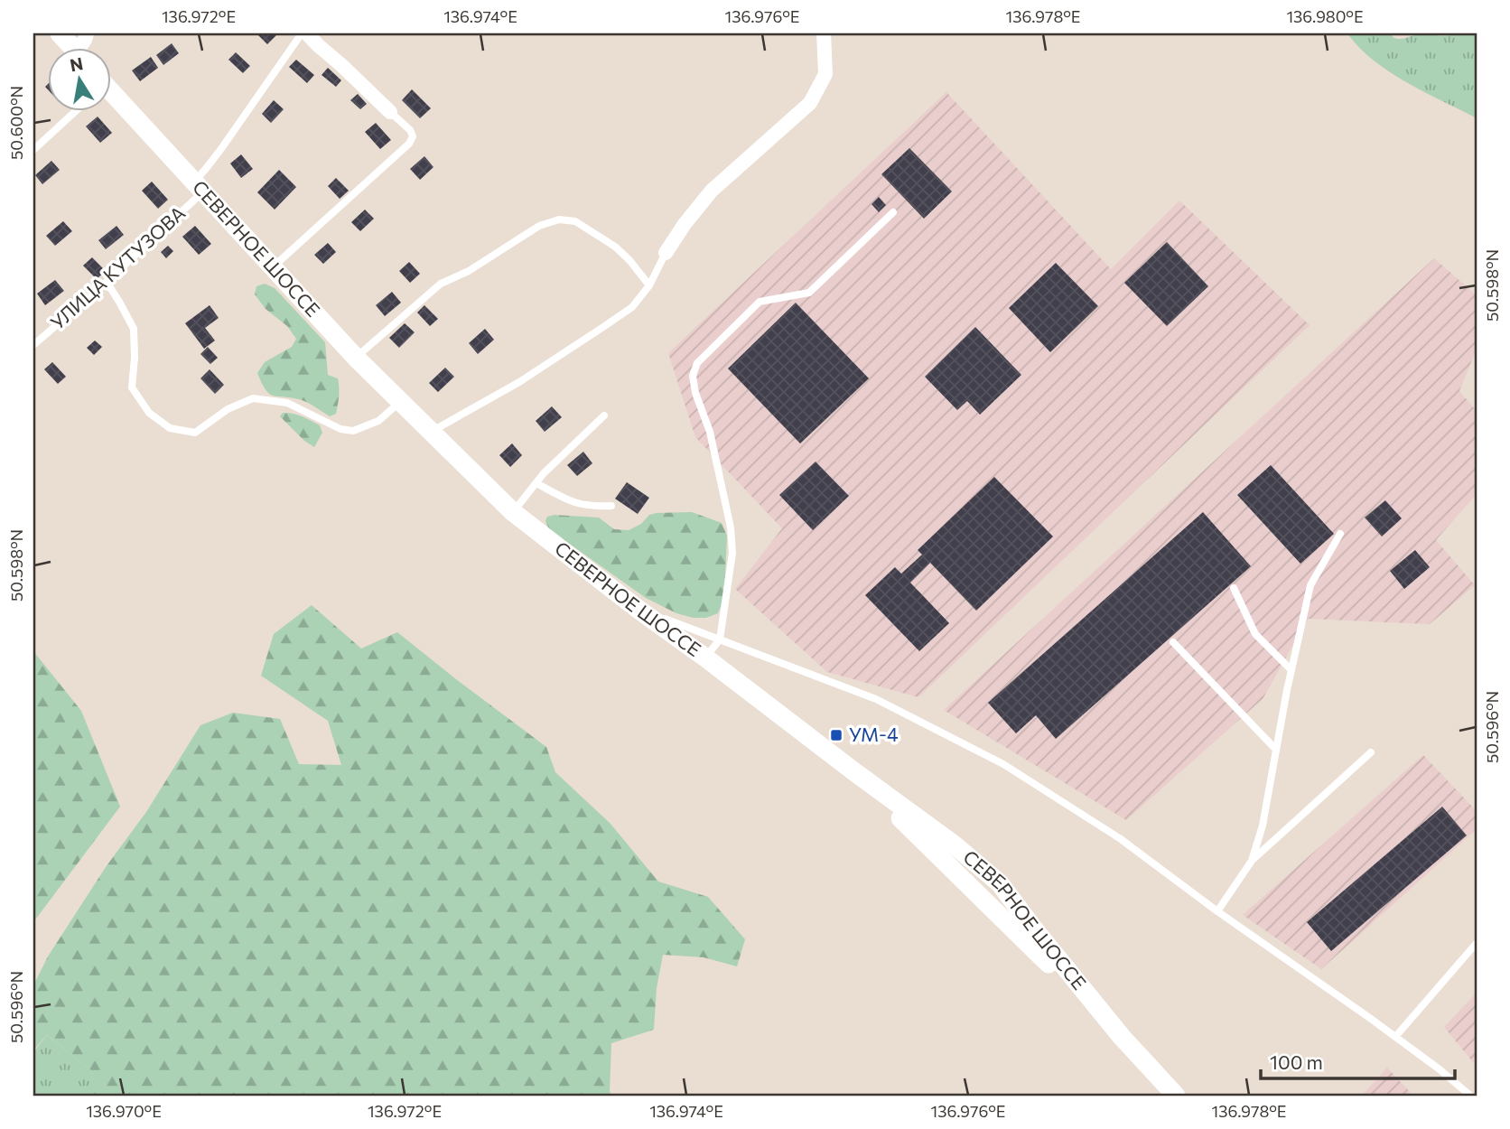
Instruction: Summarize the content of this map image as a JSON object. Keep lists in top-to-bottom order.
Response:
{
  "streets": {
    "main road": ["СЕВЕРНОЕ ШОССЕ"],
    "lane": ["УЛИЦА КУТУЗОВА"]
  },
  "crossings": [
    ["СЕВЕРНОЕ ШОССЕ", "УЛИЦА КУТУЗОВА"]
  ],
  "places": {
    "transit": ["УМ-4"]
  },
  "scale_bar": "100 m",
  "north": "top",
  "coordinates": [
    "136.972°E",
    "136.974°E",
    "136.976°E",
    "136.978°E",
    "136.980°E",
    "50.600°N",
    "50.598°N",
    "50.596°N",
    "136.970°E"
  ]
}
